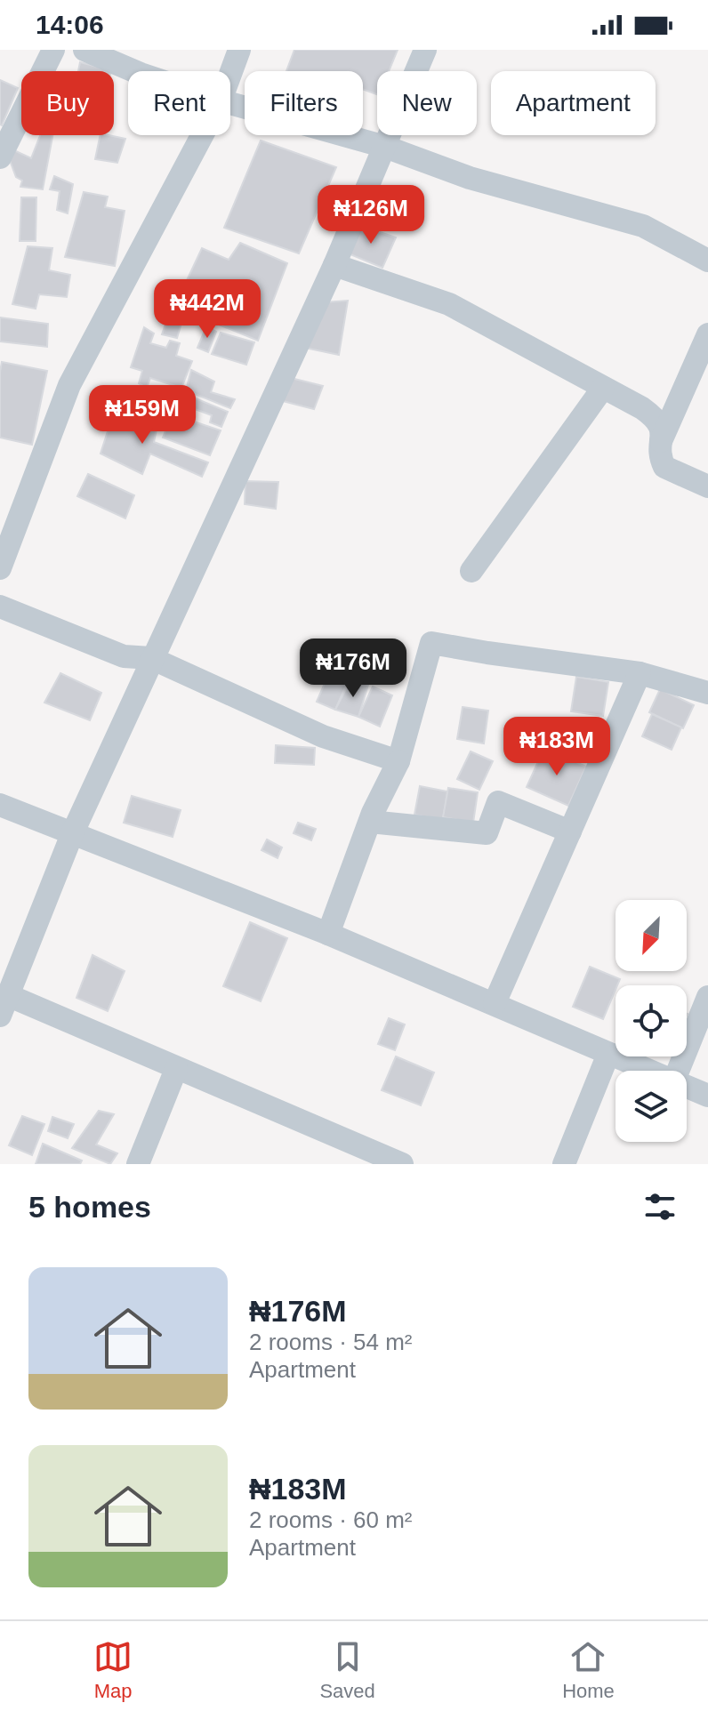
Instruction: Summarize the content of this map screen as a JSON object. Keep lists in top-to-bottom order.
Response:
{
  "north": "bottom left",
  "page": {
    "status": "14:06",
    "chip": [
      "Buy",
      "Rent",
      "Filters",
      "New",
      "Apartment"
    ],
    "price": [
      "₦126M",
      "₦442M",
      "₦159M",
      "₦176M",
      "₦183M"
    ],
    "heading": "5 homes",
    "list": [
      {
        "name": "₦176M",
        "note": "2 rooms · 54 m² · Apartment"
      },
      {
        "name": "₦183M",
        "note": "2 rooms · 60 m² · Apartment"
      }
    ],
    "tabs": ["Map", "Saved", "Home"]
  }
}
